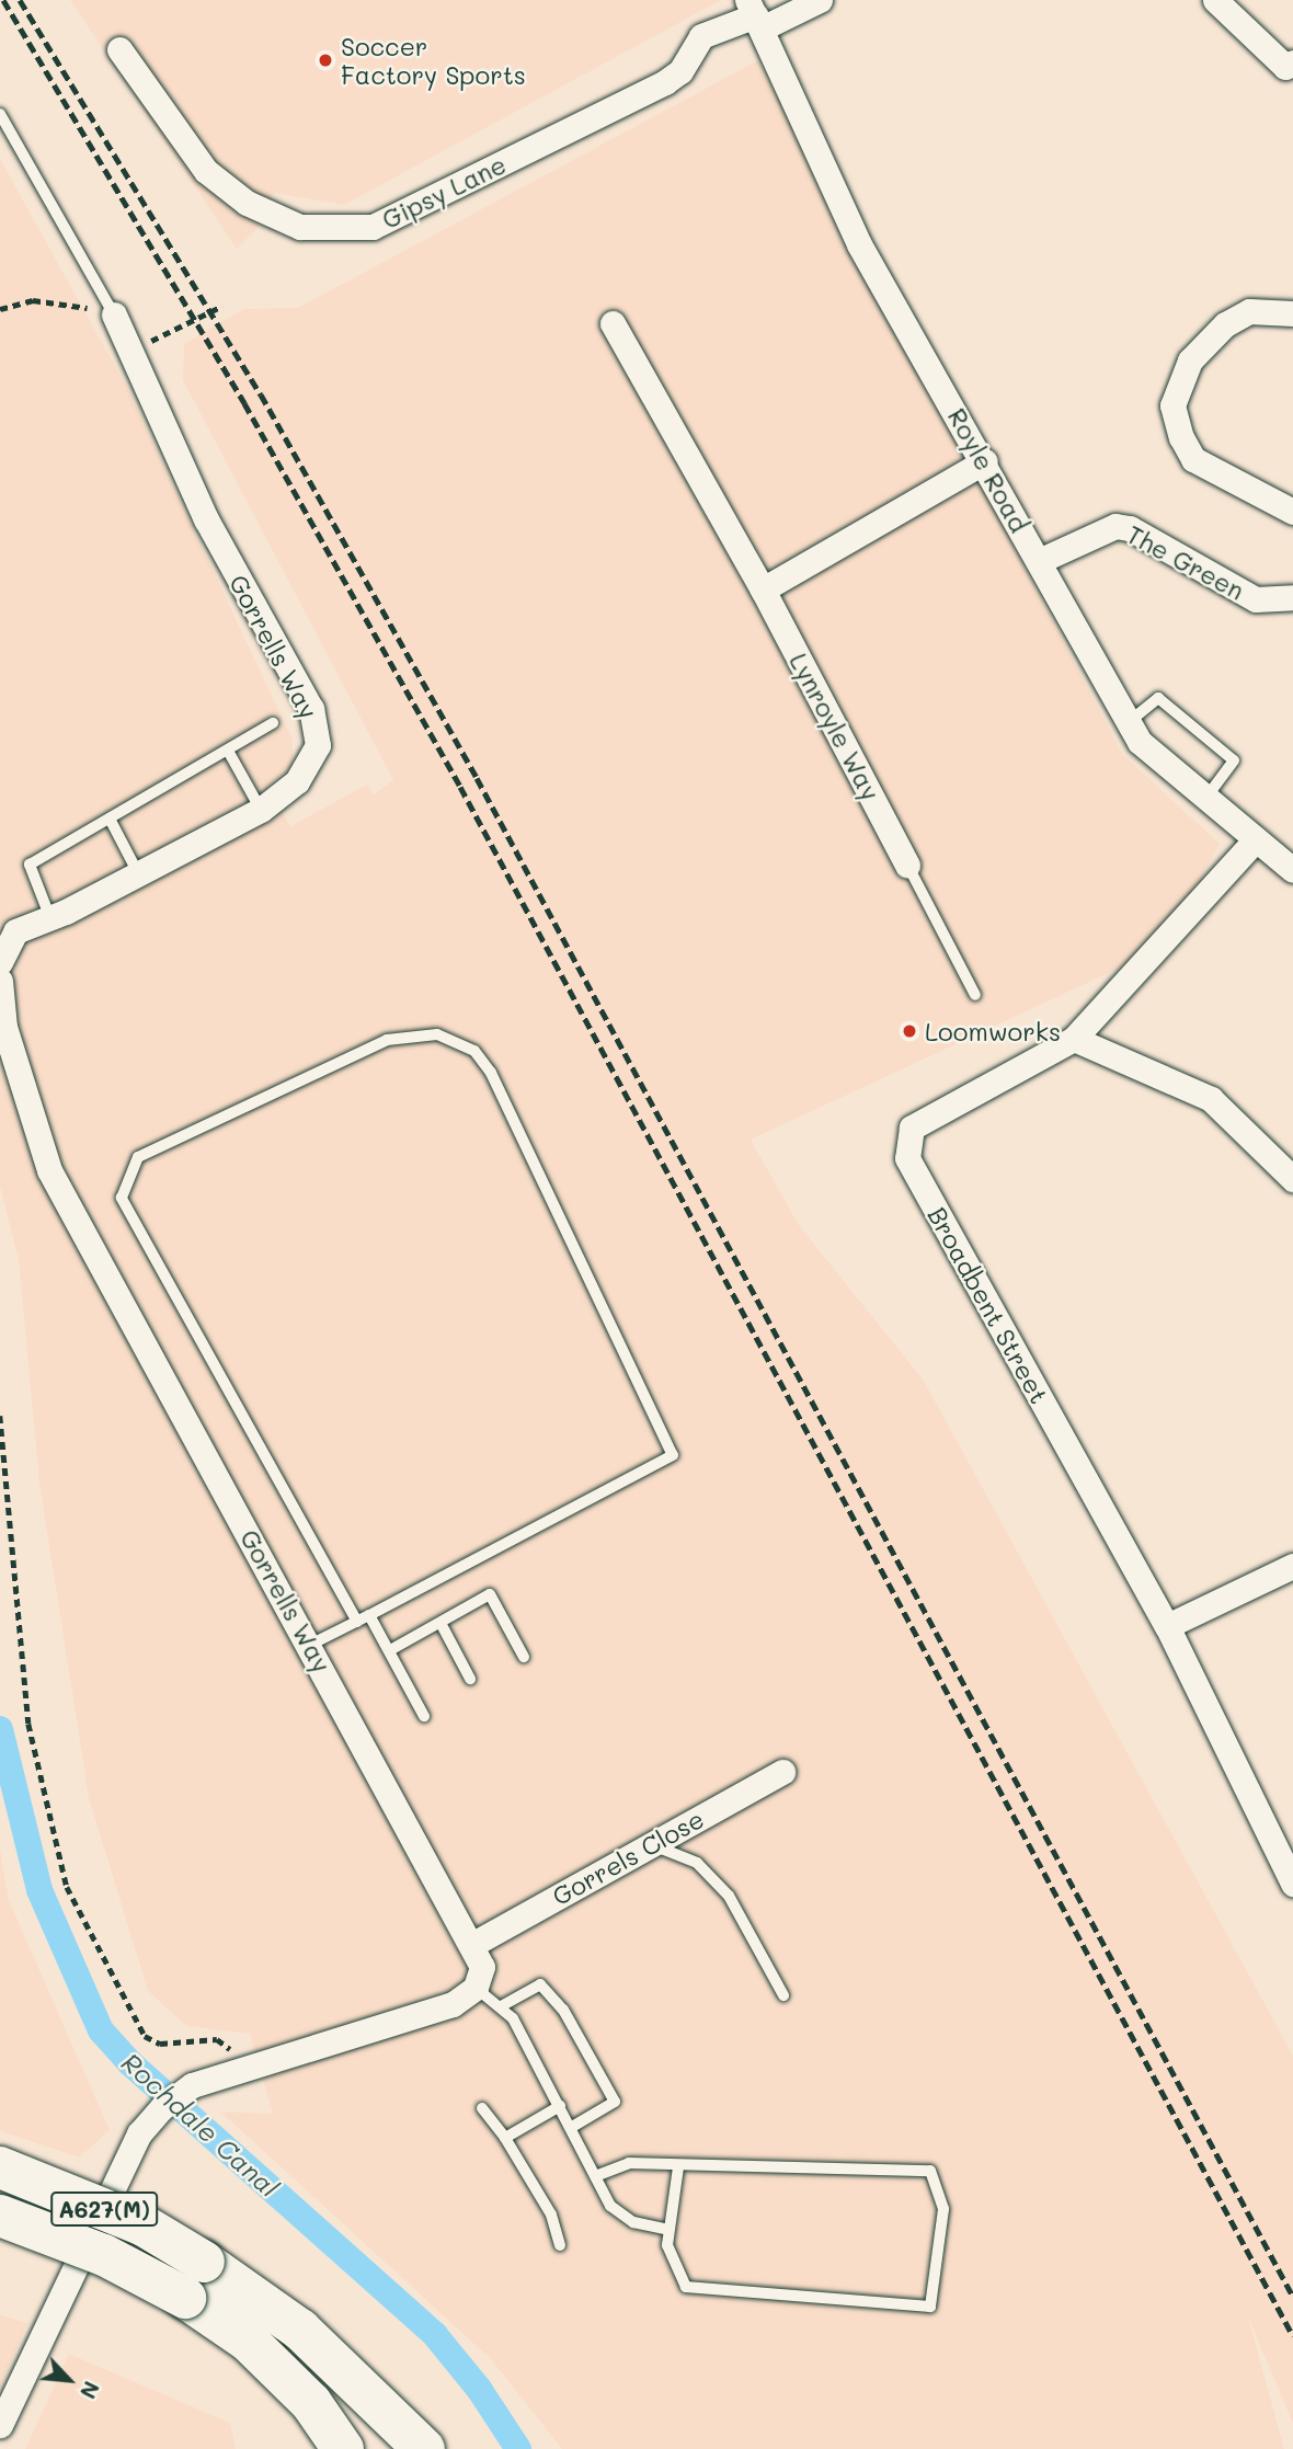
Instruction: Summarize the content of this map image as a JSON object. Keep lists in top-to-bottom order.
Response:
{
  "streets": {
    "highway": ["A627(M)"],
    "street": [
      "Gipsy Lane",
      "Royle Road",
      "The Green",
      "Gorrells Way",
      "Lynroyle Way",
      "Broadbent Street",
      "Gorrels Close"
    ]
  },
  "crossings": [
    ["Gipsy Lane", "Royle Road"],
    ["Royle Road", "The Green"],
    ["Royle Road", "Broadbent Street"],
    ["Gorrells Way", "Gorrels Close"]
  ],
  "water": ["Rochdale Canal"],
  "places": ["Soccer Factory Sports", "Loomworks"],
  "north": "bottom right"
}
